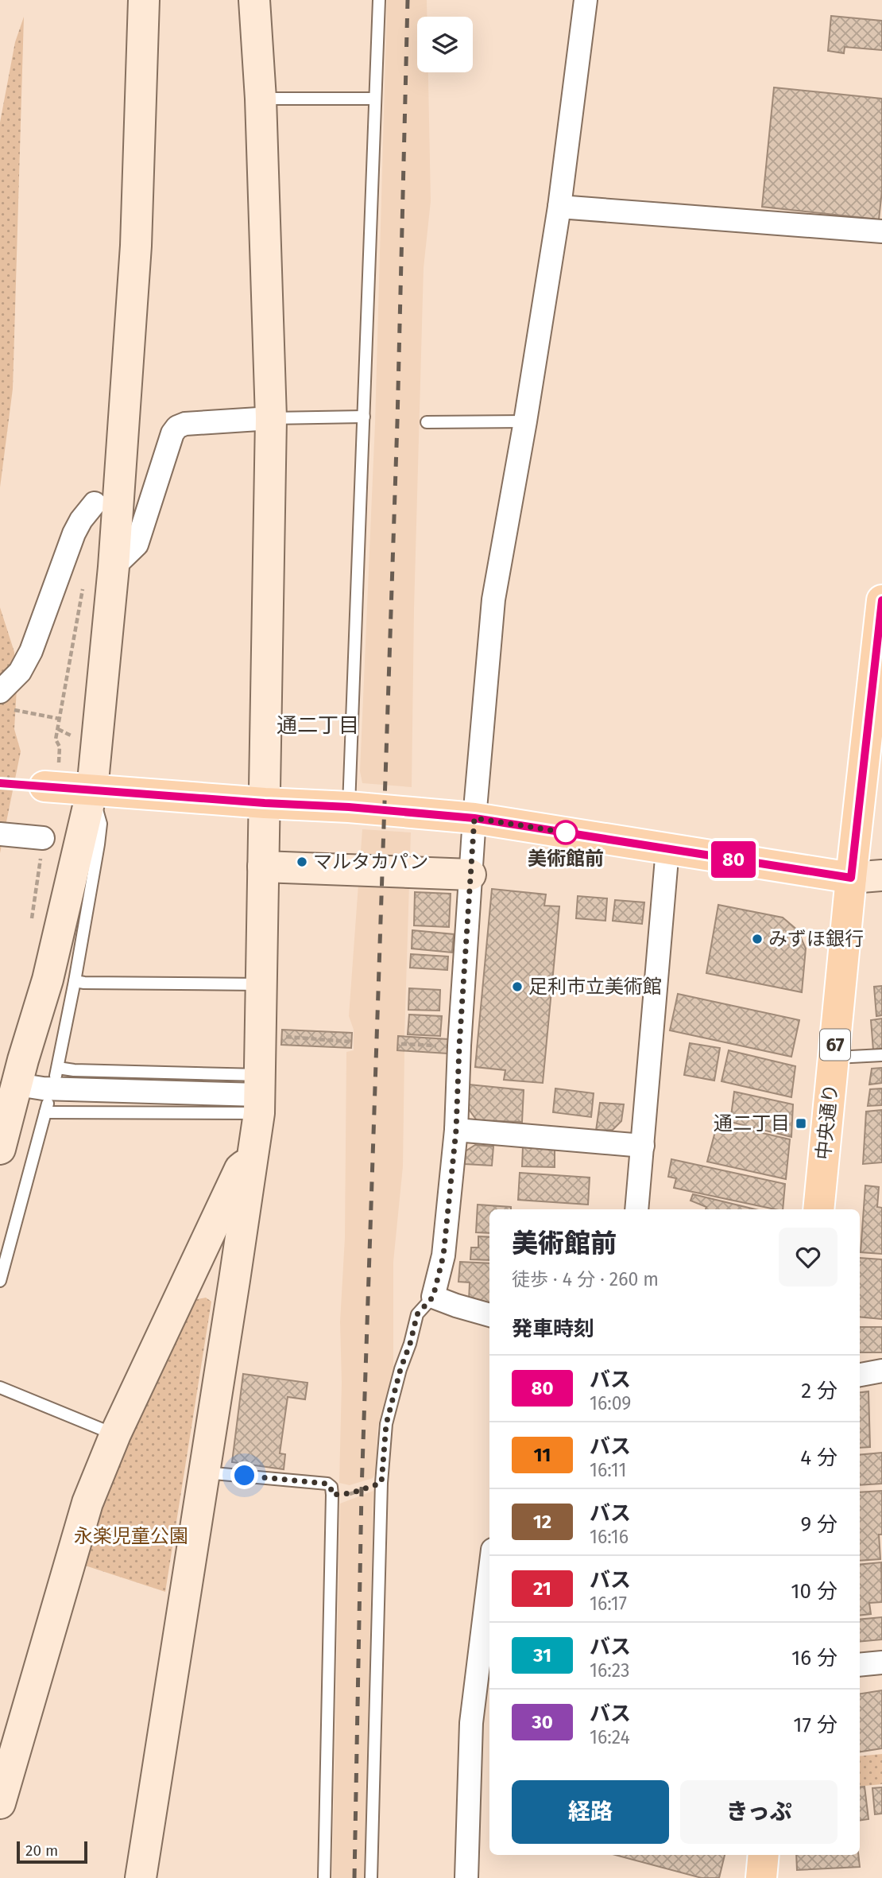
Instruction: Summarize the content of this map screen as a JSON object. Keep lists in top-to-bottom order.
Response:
{
  "streets": {
    "main road": ["67", "中央通り"]
  },
  "districts": ["通二丁目"],
  "parks": ["永楽児童公園"],
  "places": {
    "other": [
      "美術館前",
      "マルタカパン",
      "みずほ銀行",
      "足利市立美術館"
    ],
    "transit": ["通二丁目"]
  },
  "lines": ["bus line 80"],
  "scale_bar": "20 m",
  "page": {
    "on_map": "80",
    "heading": [
      ["美術館前", "徒歩 · 4 分 · 260 m"],
      "発車時刻"
    ],
    "list": [
      {
        "mark": "80",
        "name": "バス",
        "note": "16:09",
        "value": "2 分"
      },
      {
        "mark": "11",
        "name": "バス",
        "note": "16:11",
        "value": "4 分"
      },
      {
        "mark": "12",
        "name": "バス",
        "note": "16:16",
        "value": "9 分"
      },
      {
        "mark": "21",
        "name": "バス",
        "note": "16:17",
        "value": "10 分"
      },
      {
        "mark": "31",
        "name": "バス",
        "note": "16:23",
        "value": "16 分"
      },
      {
        "mark": "30",
        "name": "バス",
        "note": "16:24",
        "value": "17 分"
      }
    ],
    "buttons": ["経路", "きっぷ"],
    "scale": "20 m"
  }
}
